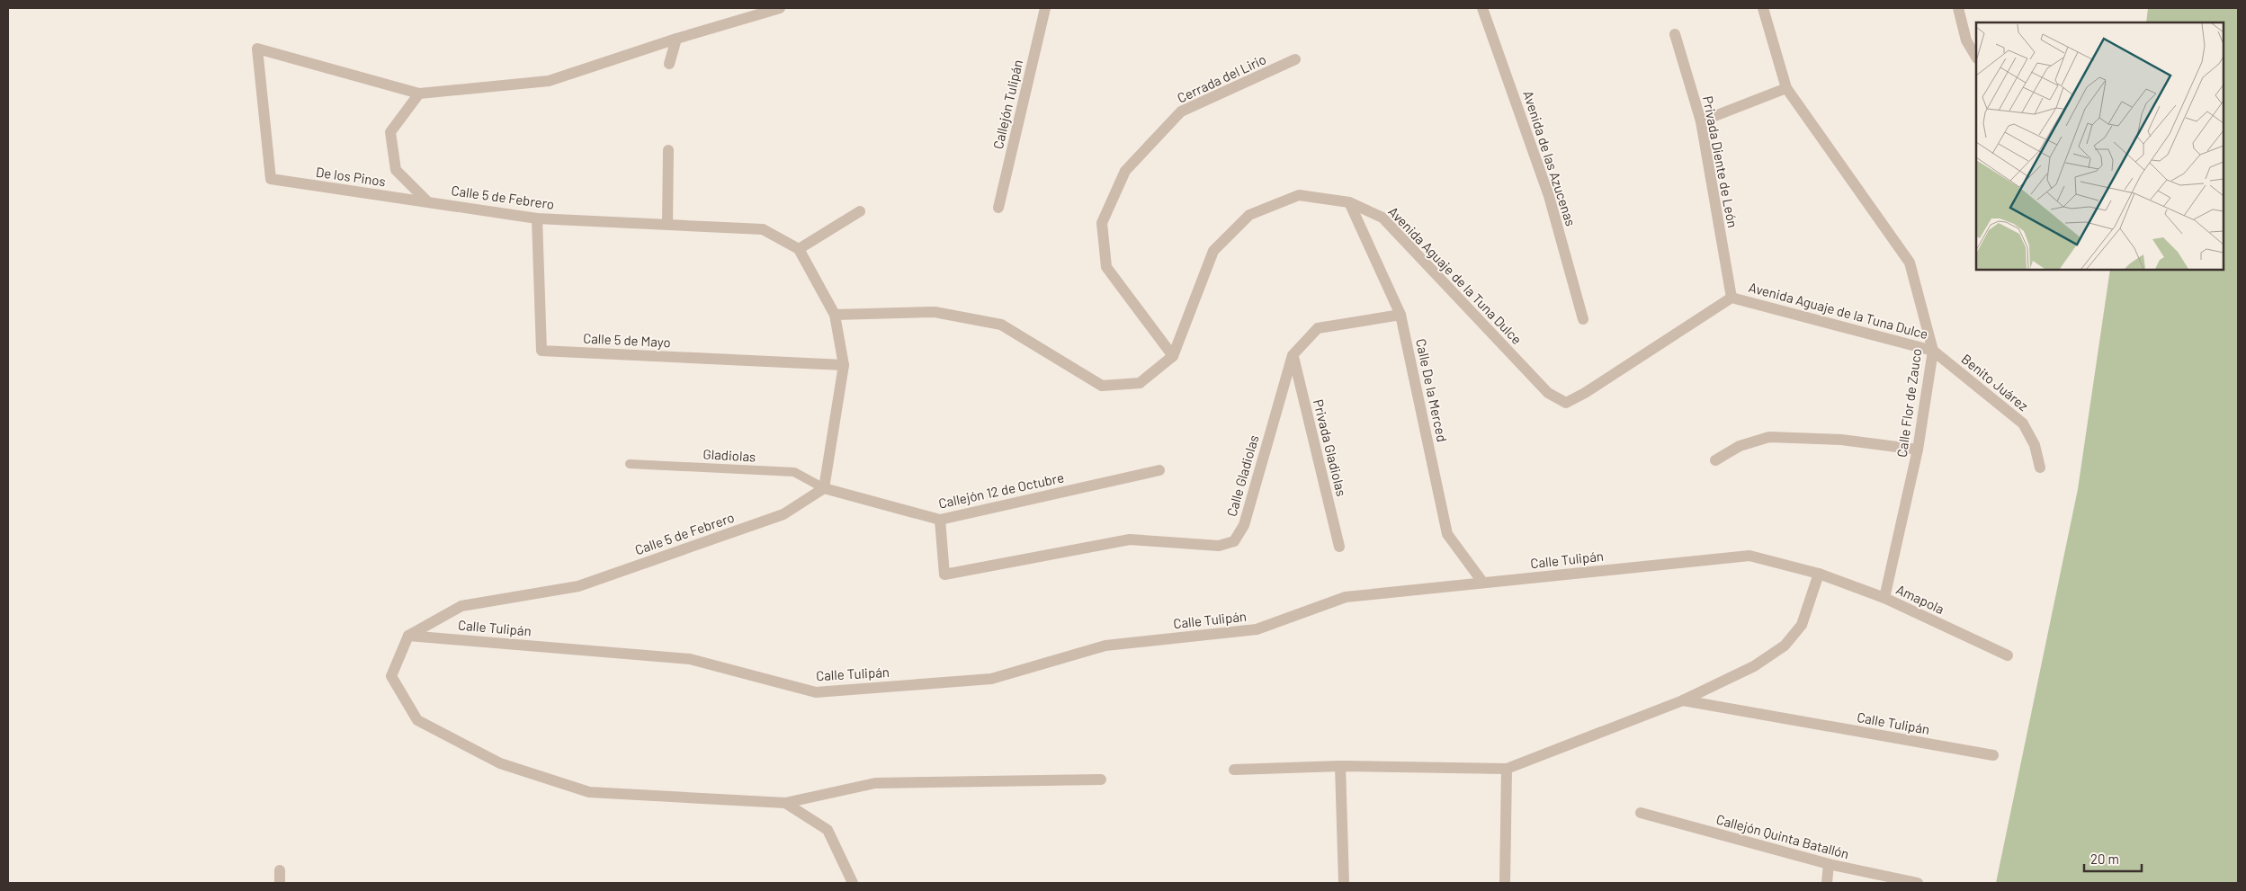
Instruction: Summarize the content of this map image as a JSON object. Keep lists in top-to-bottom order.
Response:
{
  "streets": {
    "street": [
      "Cerrada del Lirio",
      "Callejón Tulipán",
      "Avenida de las Azucenas",
      "Privada Diente de León",
      "De los Pinos",
      "Calle 5 de Febrero",
      "Avenida Aguaje de la Tuna Dulce",
      "Calle 5 de Mayo",
      "Benito Juárez",
      "Calle De la Merced",
      "Calle Flor de Zauco",
      "Privada Gladiolas",
      "Calle Gladiolas",
      "Callejón 12 de Octubre",
      "Calle Tulipán",
      "Amapola",
      "Callejón Quinta Batallón"
    ],
    "lane": ["Gladiolas"]
  },
  "crossings": [
    ["Cerrada del Lirio", "Avenida Aguaje de la Tuna Dulce"],
    ["Privada Diente de León", "Avenida Aguaje de la Tuna Dulce"],
    ["De los Pinos", "Calle 5 de Febrero"],
    ["Calle 5 de Febrero", "Calle 5 de Mayo"],
    ["Calle 5 de Febrero", "Gladiolas"],
    ["Calle 5 de Febrero", "Callejón 12 de Octubre"],
    ["Calle 5 de Febrero", "Calle Tulipán"],
    ["Avenida Aguaje de la Tuna Dulce", "Benito Juárez"],
    ["Avenida Aguaje de la Tuna Dulce", "Calle De la Merced"],
    ["Avenida Aguaje de la Tuna Dulce", "Calle Flor de Zauco"],
    ["Benito Juárez", "Calle Flor de Zauco"],
    ["Calle De la Merced", "Calle Gladiolas"],
    ["Calle De la Merced", "Calle Tulipán"],
    ["Calle Flor de Zauco", "Amapola"],
    ["Privada Gladiolas", "Calle Gladiolas"],
    ["Gladiolas", "Callejón 12 de Octubre"],
    ["Calle Gladiolas", "Callejón 12 de Octubre"],
    ["Calle Tulipán", "Amapola"]
  ],
  "scale_bar": "20 m"
}
